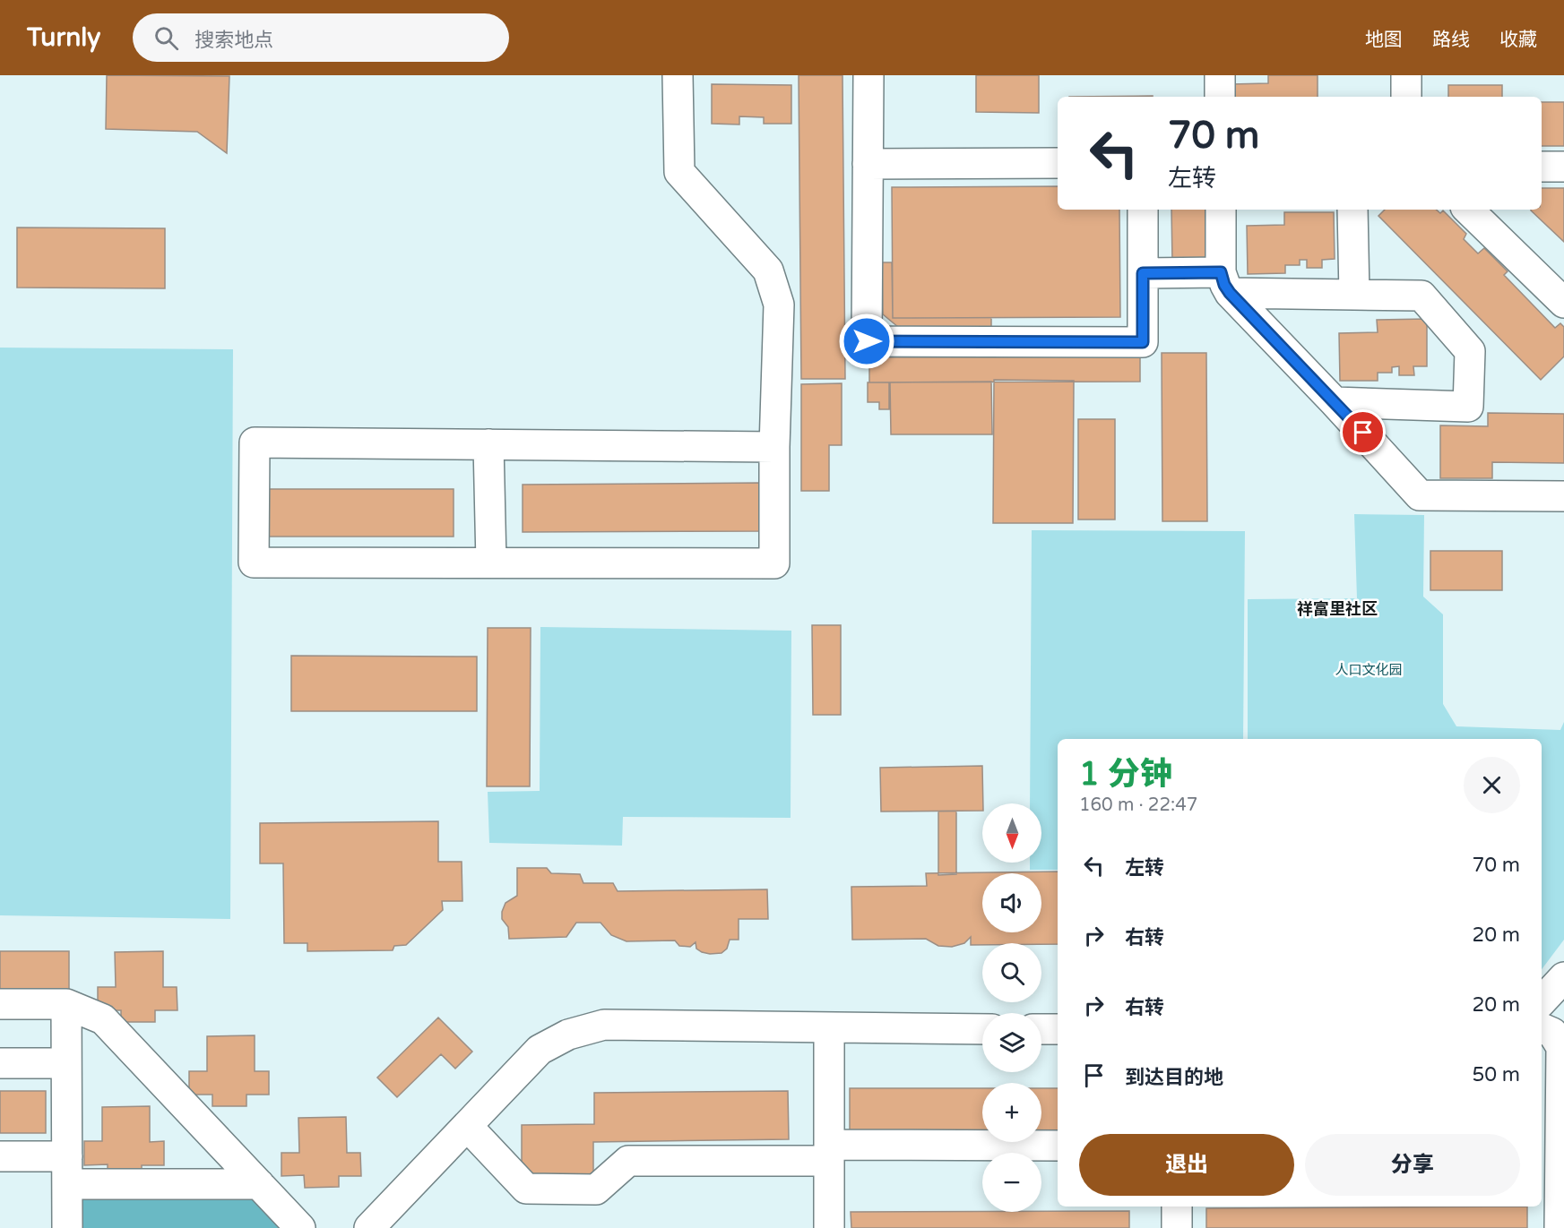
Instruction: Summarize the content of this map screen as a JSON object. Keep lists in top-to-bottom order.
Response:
{
  "districts": ["祥富里社区"],
  "parks": ["人口文化园"],
  "north": "bottom",
  "page": {
    "header": "Turnly",
    "search": "搜索地点",
    "nav": ["地图", "路线", "收藏"],
    "turn": ["70 m", "左转"],
    "heading": ["1 分钟", "160 m · 22:47"],
    "map_buttons": ["+", "−"],
    "list": [
      {
        "name": "左转",
        "value": "70 m"
      },
      {
        "name": "右转",
        "value": "20 m"
      },
      {
        "name": "右转",
        "value": "20 m"
      },
      {
        "name": "到达目的地",
        "value": "50 m"
      }
    ],
    "buttons": ["退出", "分享"]
  }
}
